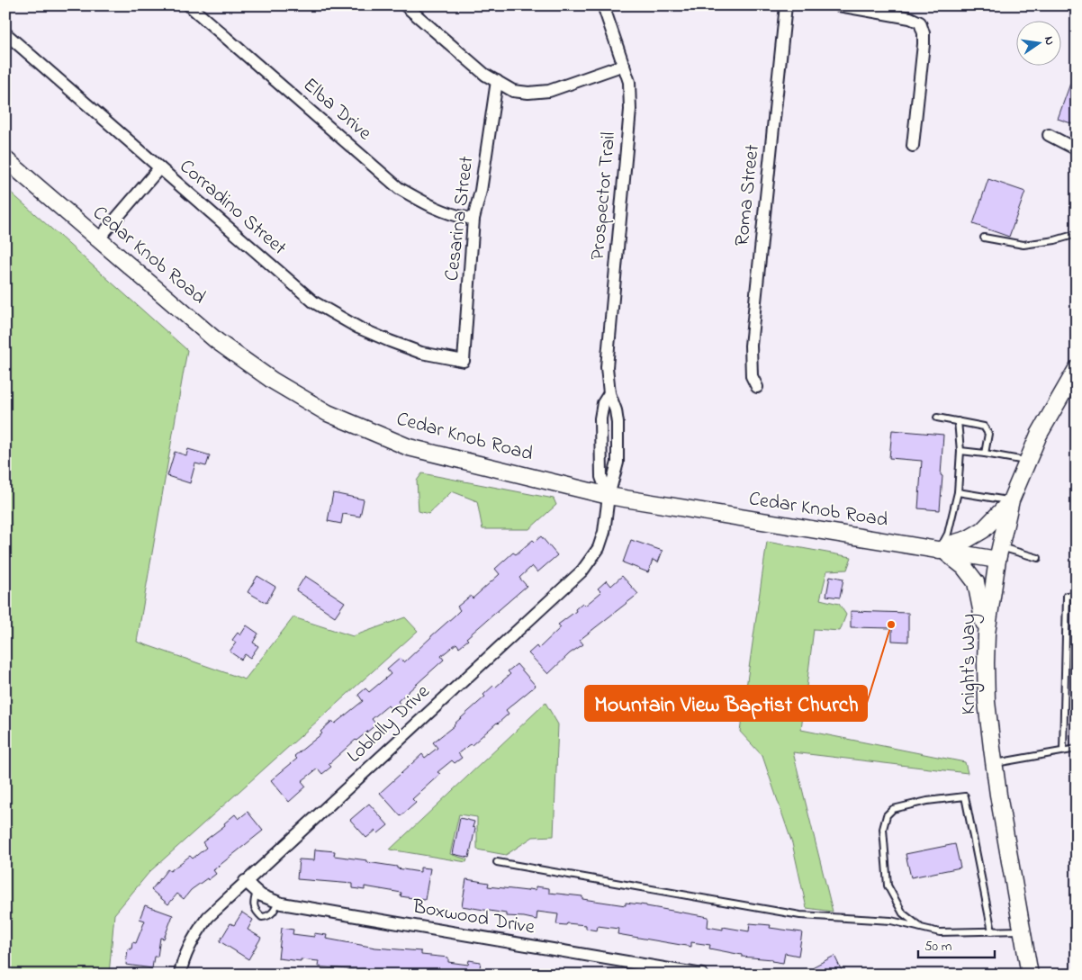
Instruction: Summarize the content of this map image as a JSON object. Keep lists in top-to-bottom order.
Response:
{
  "streets": {
    "street": [
      "Elba Drive",
      "Roma Street",
      "Prospector Trail",
      "Corradino Street",
      "Cesarina Street",
      "Cedar Knob Road",
      "Knight's Way",
      "Loblolly Drive",
      "Boxwood Drive"
    ]
  },
  "crossings": [
    ["Elba Drive", "Cesarina Street"],
    ["Prospector Trail", "Cedar Knob Road"],
    ["Prospector Trail", "Loblolly Drive"],
    ["Corradino Street", "Cesarina Street"],
    ["Cedar Knob Road", "Knight's Way"],
    ["Cedar Knob Road", "Loblolly Drive"],
    ["Loblolly Drive", "Boxwood Drive"]
  ],
  "places": ["Mountain View Baptist Church"],
  "scale_bar": "50 m",
  "north": "right"
}
